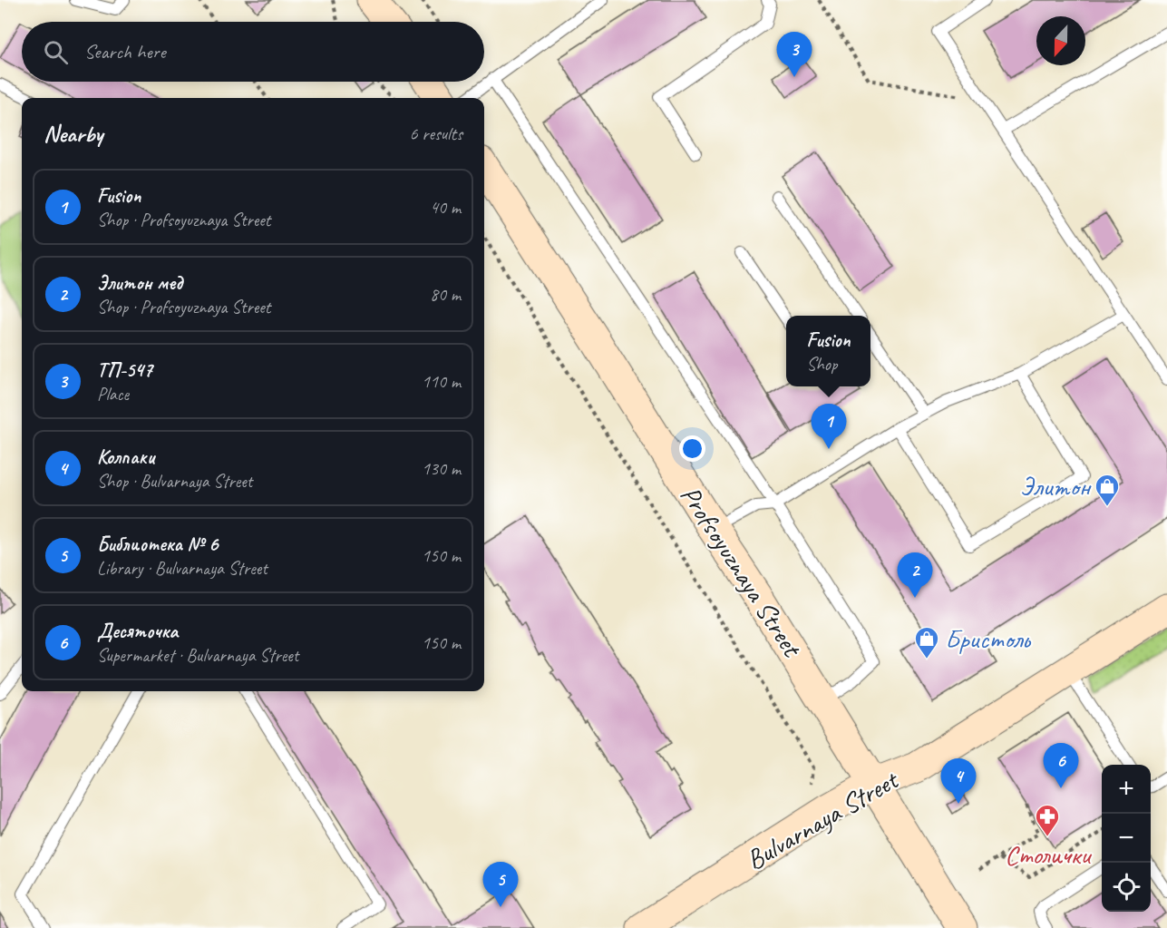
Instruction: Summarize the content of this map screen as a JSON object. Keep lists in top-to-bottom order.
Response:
{
  "streets": {
    "main road": ["Profsoyuznaya Street", "Bulvarnaya Street"]
  },
  "crossings": [
    ["Profsoyuznaya Street", "Bulvarnaya Street"]
  ],
  "places": {
    "shop": ["Элитон", "Бристоль"],
    "pharmacy": ["Столички"]
  },
  "north": "bottom",
  "page": {
    "search": "Search here",
    "pins": [
      "3",
      "1",
      "2",
      "6",
      "4",
      "5"
    ],
    "heading": ["Nearby", "6 results"],
    "list": [
      {
        "mark": "1",
        "name": "Fusion",
        "note": "Shop · Profsoyuznaya Street",
        "value": "40 m"
      },
      {
        "mark": "2",
        "name": "Элитон мед",
        "note": "Shop · Profsoyuznaya Street",
        "value": "80 m"
      },
      {
        "mark": "3",
        "name": "ТП-547",
        "note": "Place",
        "value": "110 m"
      },
      {
        "mark": "4",
        "name": "Колпаки",
        "note": "Shop · Bulvarnaya Street",
        "value": "130 m"
      },
      {
        "mark": "5",
        "name": "Библиотека № 6",
        "note": "Library · Bulvarnaya Street",
        "value": "150 m"
      },
      {
        "mark": "6",
        "name": "Десяточка",
        "note": "Supermarket · Bulvarnaya Street",
        "value": "150 m"
      }
    ],
    "popup": ["Fusion", "Shop"],
    "map_buttons": ["+", "−"]
  }
}
